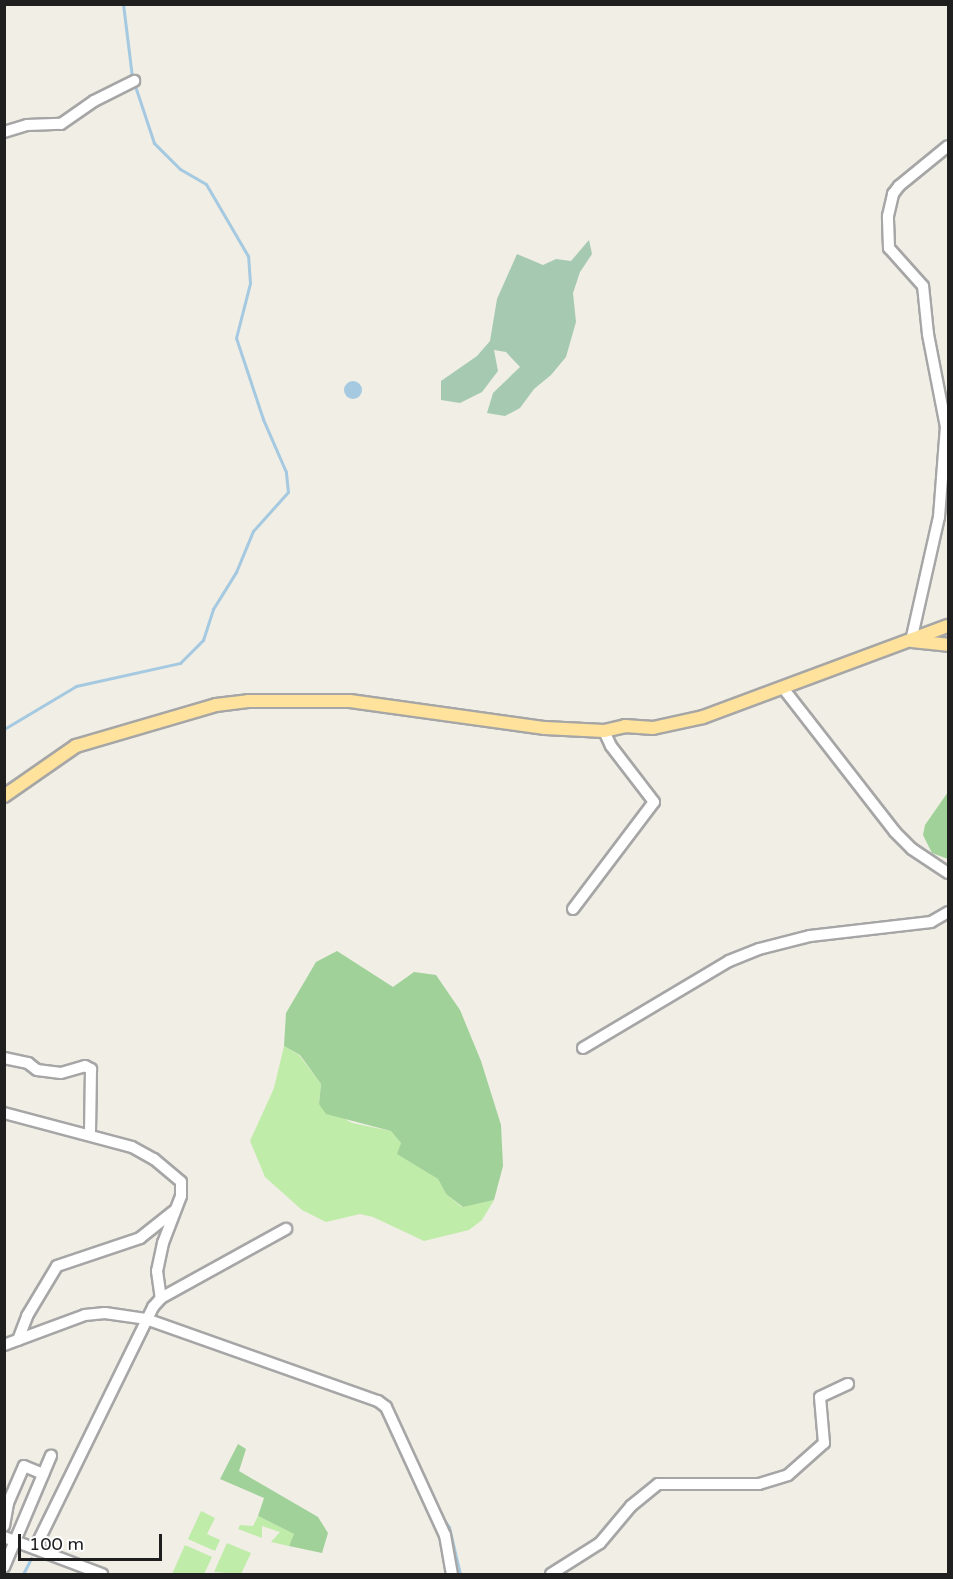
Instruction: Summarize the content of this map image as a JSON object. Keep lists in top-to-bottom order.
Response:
{
  "scale_bar": "100 m"
}
